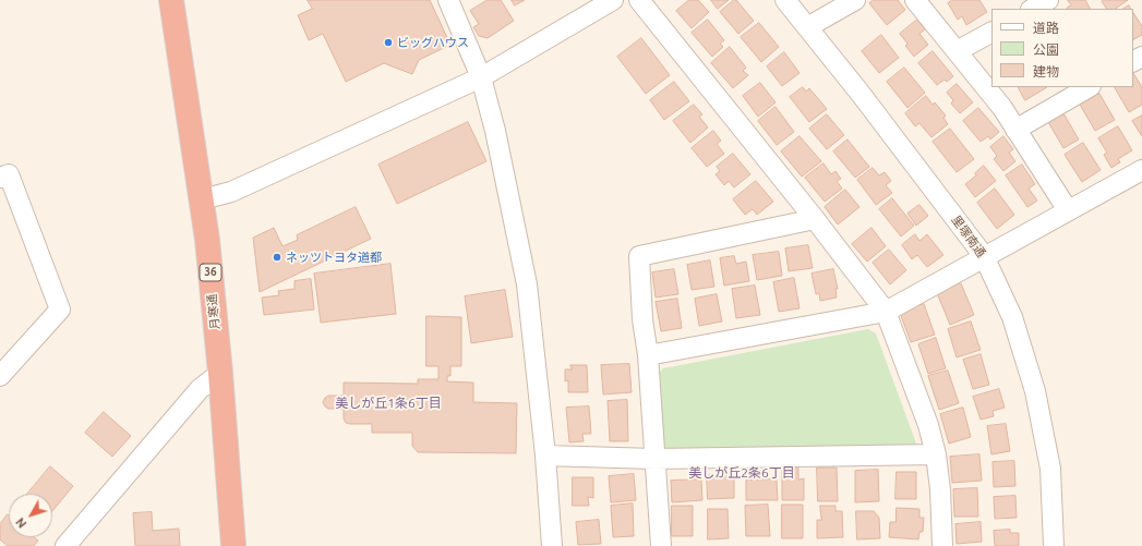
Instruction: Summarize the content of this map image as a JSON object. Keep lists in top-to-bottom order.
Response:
{
  "streets": {
    "highway": ["36", "月寒通"],
    "street": ["里塚南通"]
  },
  "districts": ["美しが丘1条6丁目", "美しが丘2条6丁目"],
  "places": ["ビッグハウス", "ネッツトヨタ道都"],
  "legend": ["道路", "公園", "建物"],
  "north": "bottom left"
}
